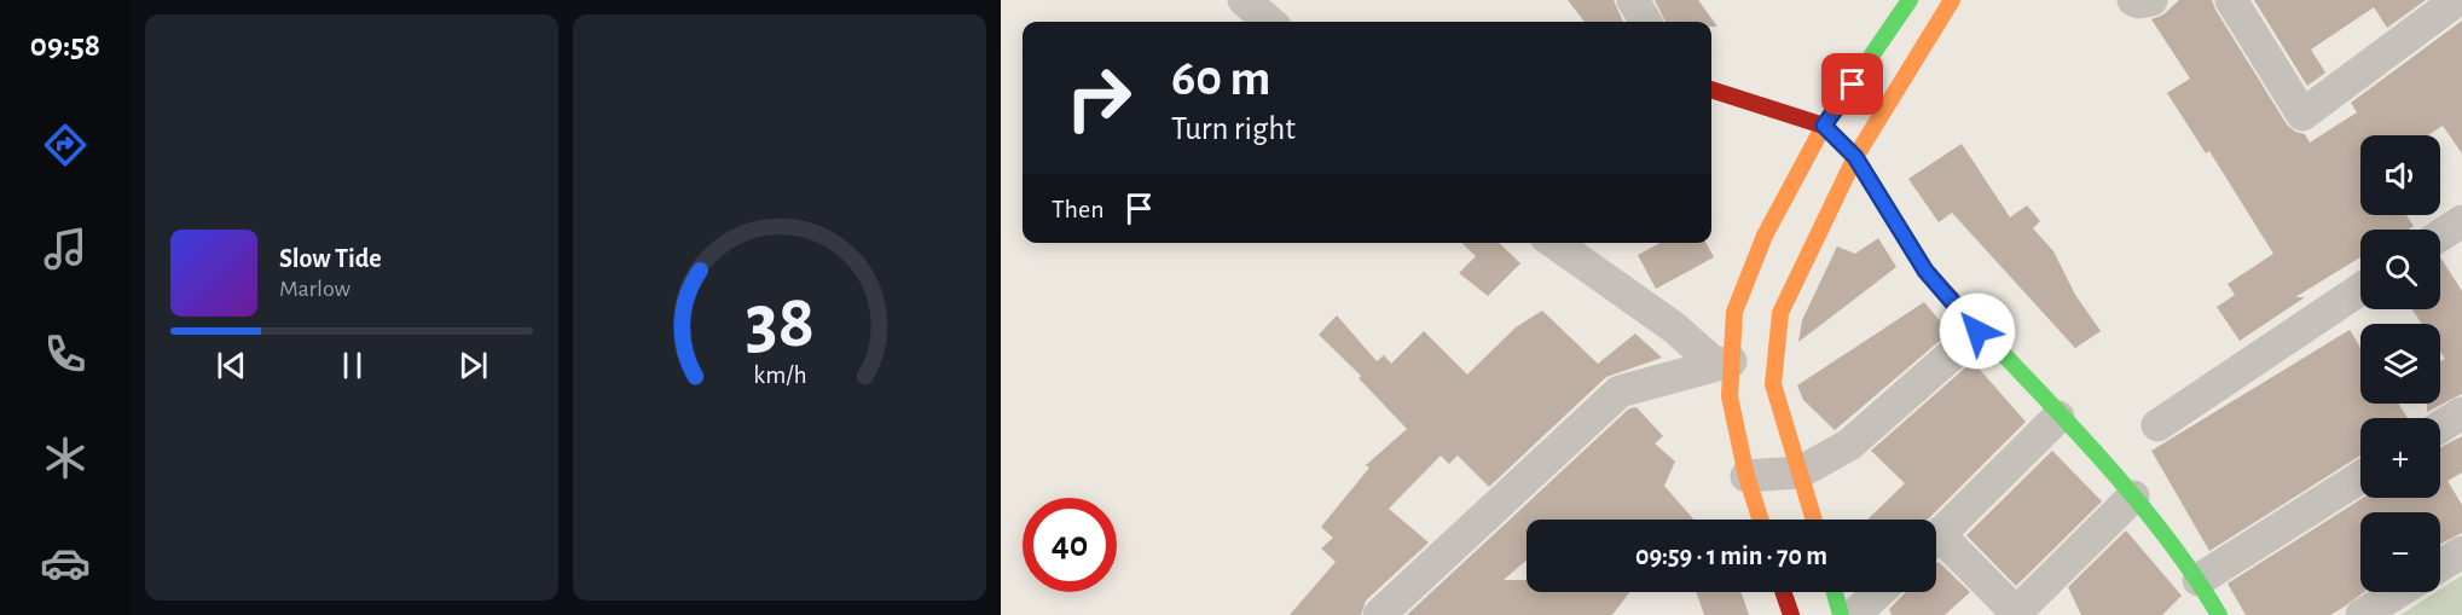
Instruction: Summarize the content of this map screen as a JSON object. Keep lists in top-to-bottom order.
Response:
{
  "page": {
    "tabs": "09:58",
    "turn": ["60 m", "Turn right"],
    "map_buttons": ["+", "−"],
    "then": "Then",
    "song": ["Slow Tide", "Marlow"],
    "limit": "40",
    "trip": "09:59 · 1 min · 70 m",
    "gauge": ["38", "km/h"]
  }
}
